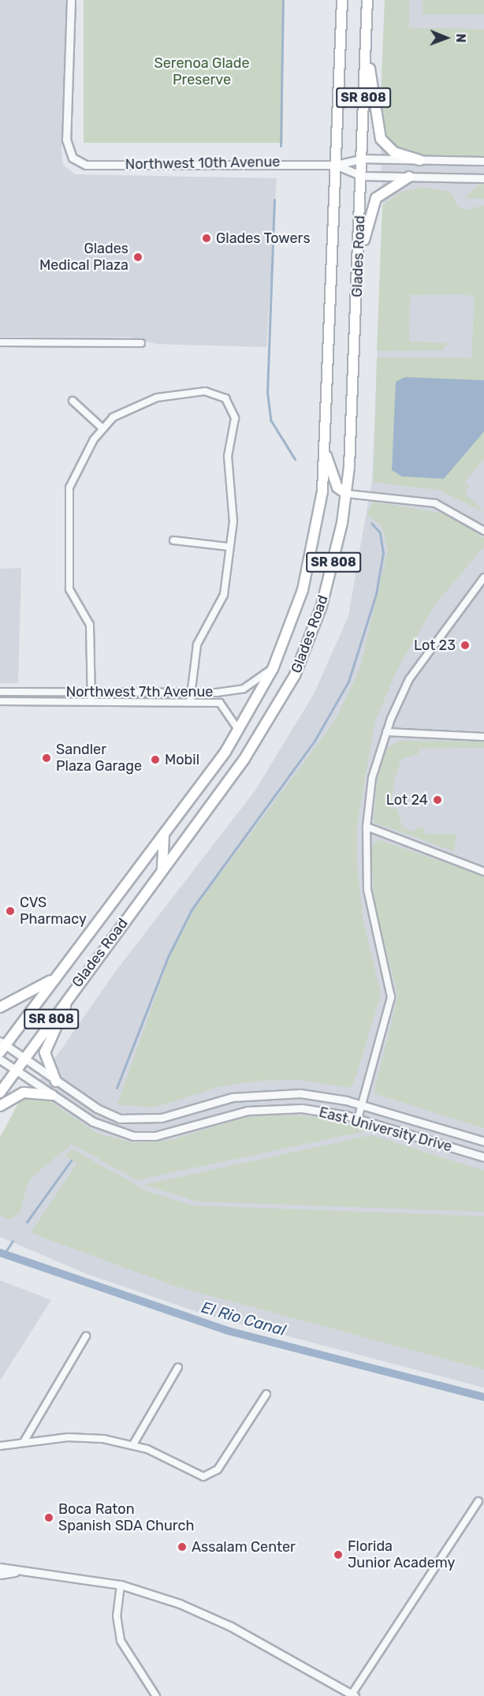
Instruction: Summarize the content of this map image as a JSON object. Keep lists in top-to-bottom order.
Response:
{
  "streets": {
    "main road": ["SR 808", "Glades Road"],
    "street": ["Northwest 10th Avenue", "Northwest 7th Avenue", "East University Drive"]
  },
  "crossings": [
    ["Northwest 10th Avenue", "Glades Road"],
    ["Glades Road", "Northwest 7th Avenue"],
    ["Glades Road", "East University Drive"]
  ],
  "water": ["El Rio Canal"],
  "parks": ["Serenoa Glade Preserve"],
  "places": [
    "Glades Towers",
    "Glades Medical Plaza",
    "Lot 23",
    "Sandler Plaza Garage",
    "Mobil",
    "Lot 24",
    "CVS Pharmacy",
    "Boca Raton Spanish SDA Church",
    "Assalam Center",
    "Florida Junior Academy"
  ],
  "north": "right"
}
